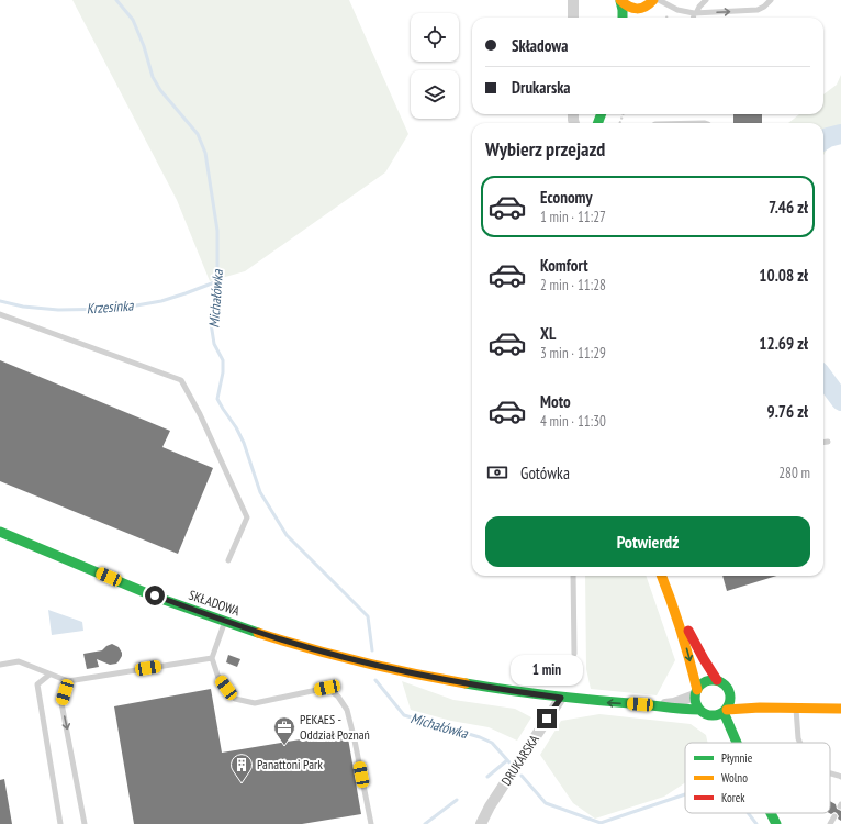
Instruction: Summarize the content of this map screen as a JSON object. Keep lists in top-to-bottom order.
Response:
{
  "streets": {
    "street": ["SKŁADOWA", "DRUKARSKA"]
  },
  "crossings": [
    ["SKŁADOWA", "DRUKARSKA"]
  ],
  "water": ["Michałówka", "Krzesinka"],
  "places": {
    "office": ["PEKAES - Oddział Poznań"],
    "building": ["Panattoni Park"]
  },
  "legend": ["Płynnie", "Wolno", "Korek"],
  "page": {
    "banner": ["Składowa", "Drukarska"],
    "heading": "Wybierz przejazd",
    "list": [
      {
        "name": "Economy",
        "note": "1 min · 11:27",
        "value": "7.46 zł"
      },
      {
        "name": "Komfort",
        "note": "2 min · 11:28",
        "value": "10.08 zł"
      },
      {
        "name": "XL",
        "note": "3 min · 11:29",
        "value": "12.69 zł"
      },
      {
        "name": "Moto",
        "note": "4 min · 11:30",
        "value": "9.76 zł"
      }
    ],
    "pay": ["Gotówka", "280 m"],
    "buttons": "Potwierdź",
    "bubble": "1 min"
  }
}
